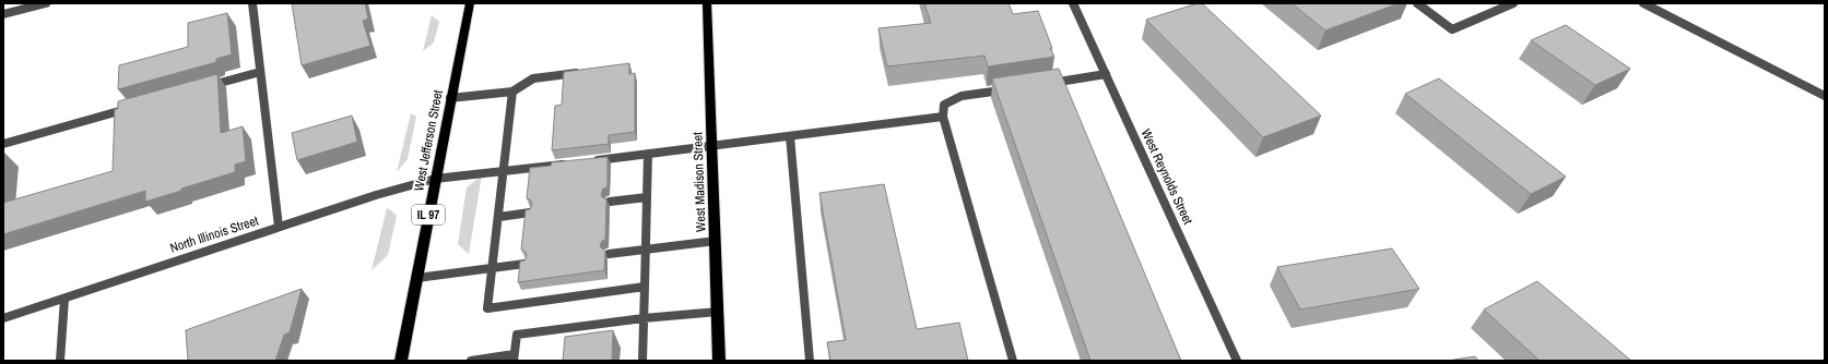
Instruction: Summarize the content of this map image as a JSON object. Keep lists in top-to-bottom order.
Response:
{
  "streets": {
    "main road": ["West Jefferson Street", "West Madison Street", "IL 97"],
    "street": ["West Reynolds Street", "North Illinois Street"]
  },
  "crossings": [
    ["West Jefferson Street", "North Illinois Street"]
  ]
}
